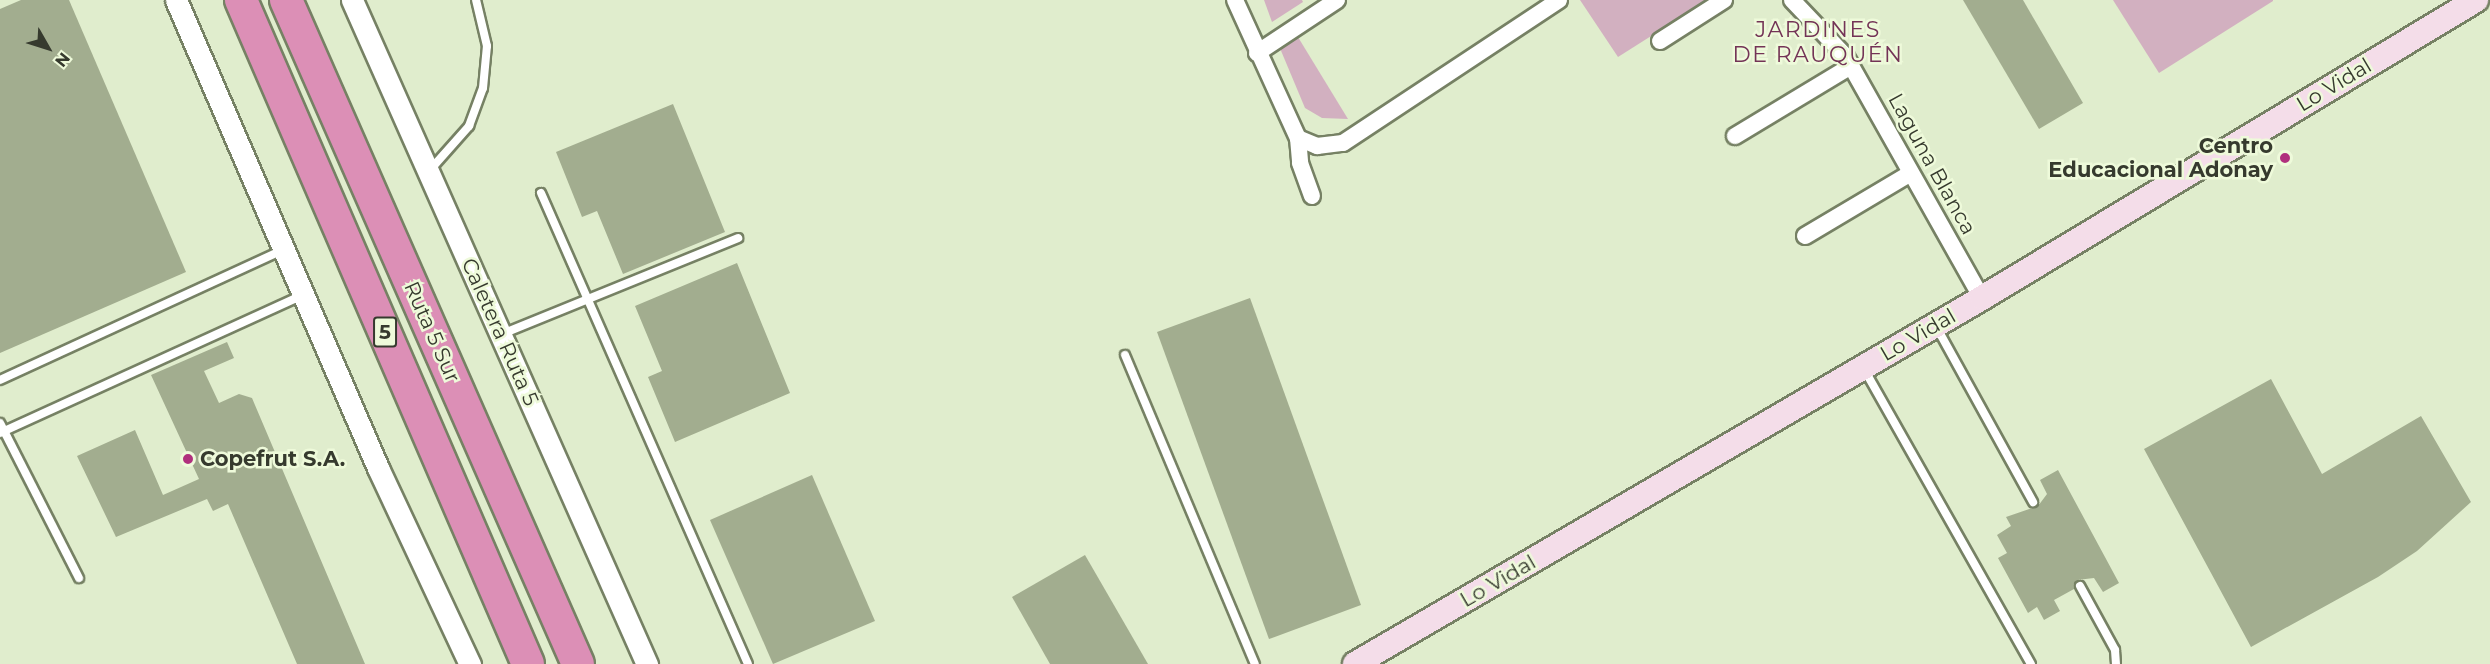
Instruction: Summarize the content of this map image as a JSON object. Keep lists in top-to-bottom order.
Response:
{
  "streets": {
    "highway": ["5", "Ruta 5 Sur"],
    "main road": ["Lo Vidal"],
    "street": ["Laguna Blanca", "Caletera Ruta 5"]
  },
  "crossings": [
    ["Lo Vidal", "Laguna Blanca"]
  ],
  "districts": ["JARDINES DE RAUQUÉN"],
  "places": ["Centro Educacional Adonay", "Copefrut S.A."],
  "north": "bottom right"
}
